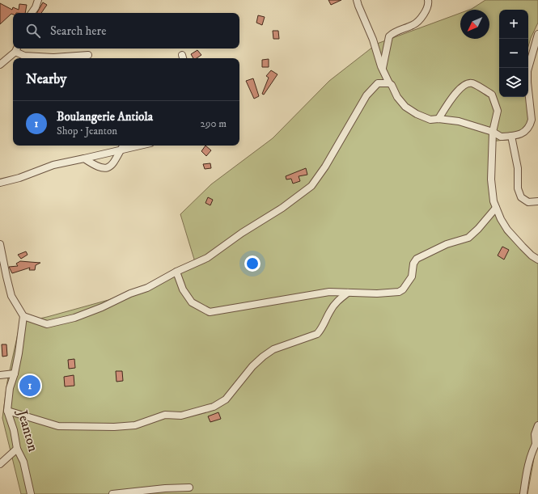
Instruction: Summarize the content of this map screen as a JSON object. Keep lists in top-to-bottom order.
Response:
{
  "streets": {
    "street": ["Jeanton"]
  },
  "north": "bottom left",
  "page": {
    "map_buttons": ["+", "−"],
    "search": "Search here",
    "heading": "Nearby",
    "list": [
      {
        "mark": "1",
        "name": "Boulangerie Antiola",
        "note": "Shop · Jeanton",
        "value": "290 m"
      }
    ],
    "pins": "1"
  }
}
